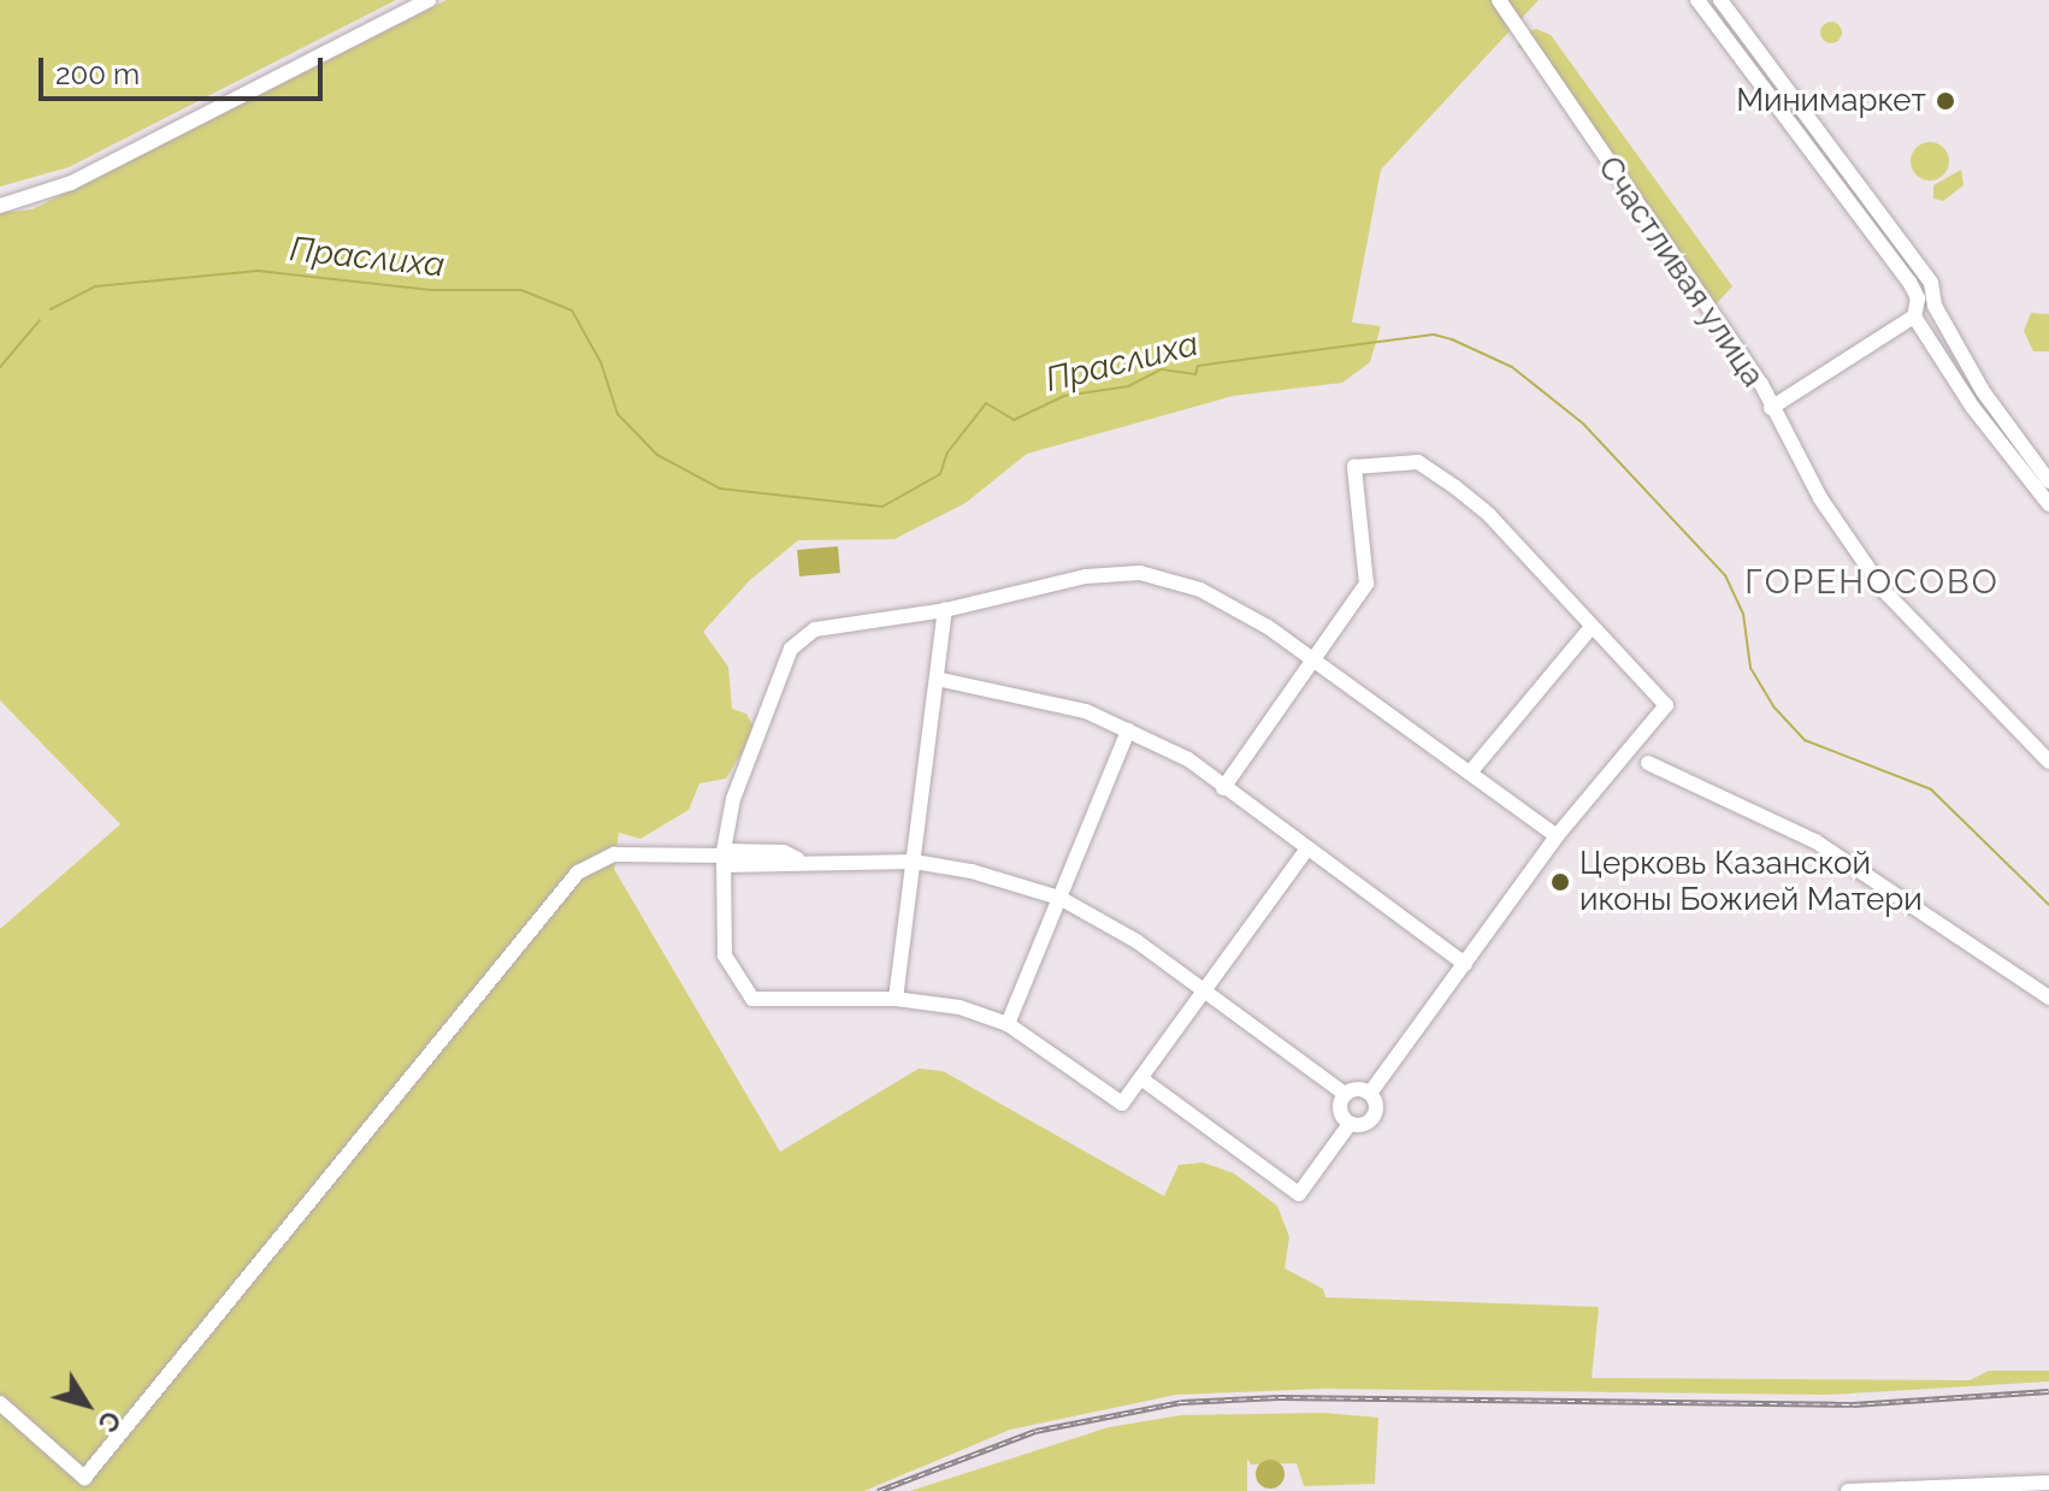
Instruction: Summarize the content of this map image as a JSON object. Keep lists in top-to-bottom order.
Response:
{
  "streets": {
    "street": ["Счастливая улица"]
  },
  "districts": ["ГОРЕНОСОВО"],
  "water": ["Праслиха"],
  "places": ["Минимаркет", "Церковь Казанской иконы Божией Матери"],
  "scale_bar": "200 m",
  "north": "bottom right"
}
